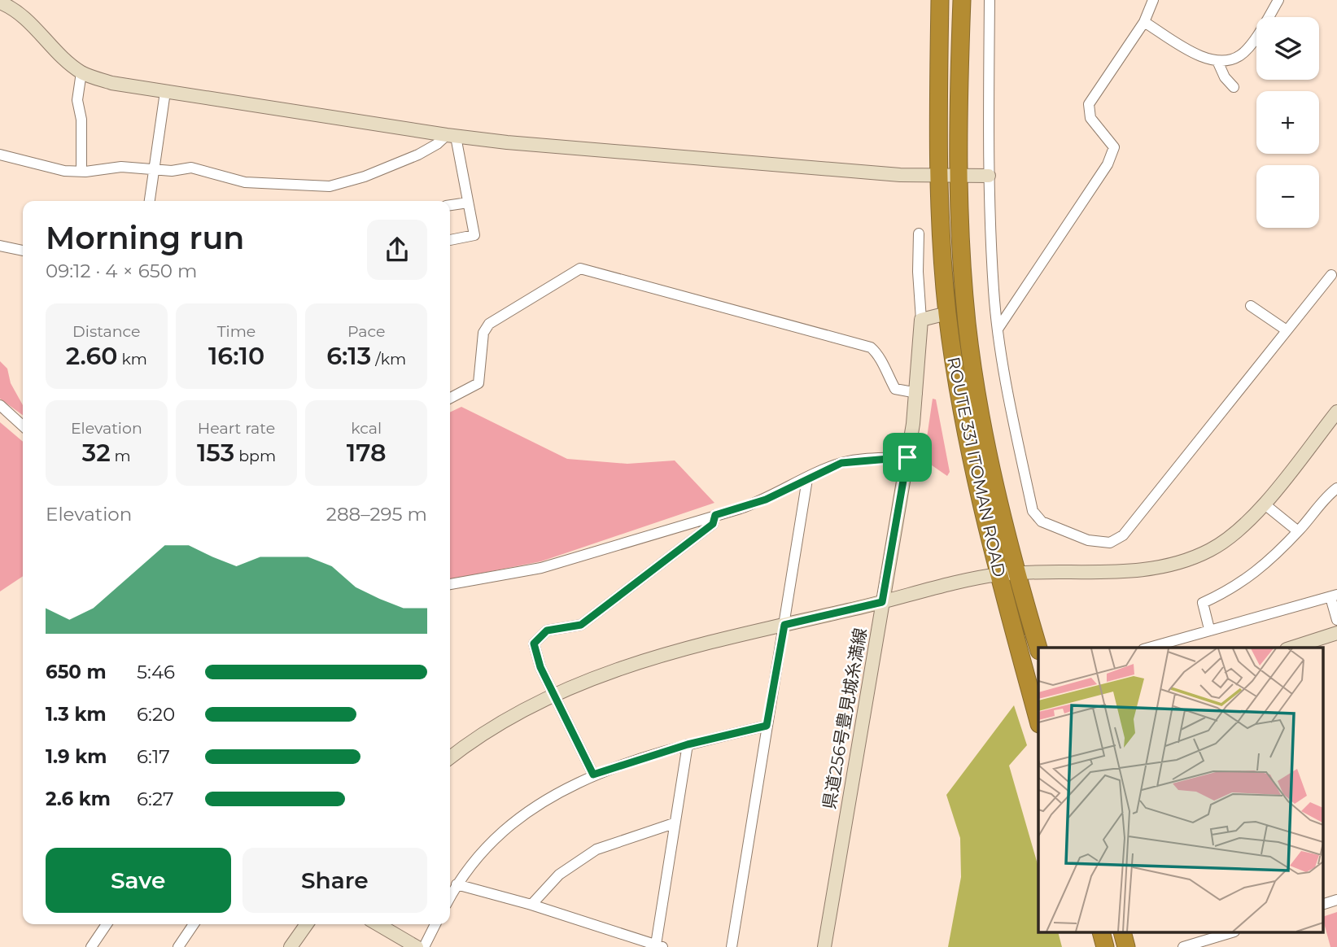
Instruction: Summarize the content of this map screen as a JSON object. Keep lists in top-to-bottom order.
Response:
{
  "streets": {
    "highway": ["ROUTE 331 ITOMAN ROAD"],
    "street": ["県道256号豊見城糸満線"]
  },
  "page": {
    "map_buttons": ["+", "−"],
    "heading": ["Morning run", "09:12 · 4 × 650 m"],
    "stats": [
      ["Distance", "2.60 km"],
      ["Time", "16:10"],
      ["Pace", "6:13 /km"],
      ["Elevation", "32 m"],
      ["Heart rate", "153 bpm"],
      ["kcal", "178"]
    ],
    "chart": ["Elevation", "288–295 m"],
    "list": [
      {
        "name": "650 m",
        "note": "5:46"
      },
      {
        "name": "1.3 km",
        "note": "6:20"
      },
      {
        "name": "1.9 km",
        "note": "6:17"
      },
      {
        "name": "2.6 km",
        "note": "6:27"
      }
    ],
    "buttons": ["Save", "Share"]
  }
}
